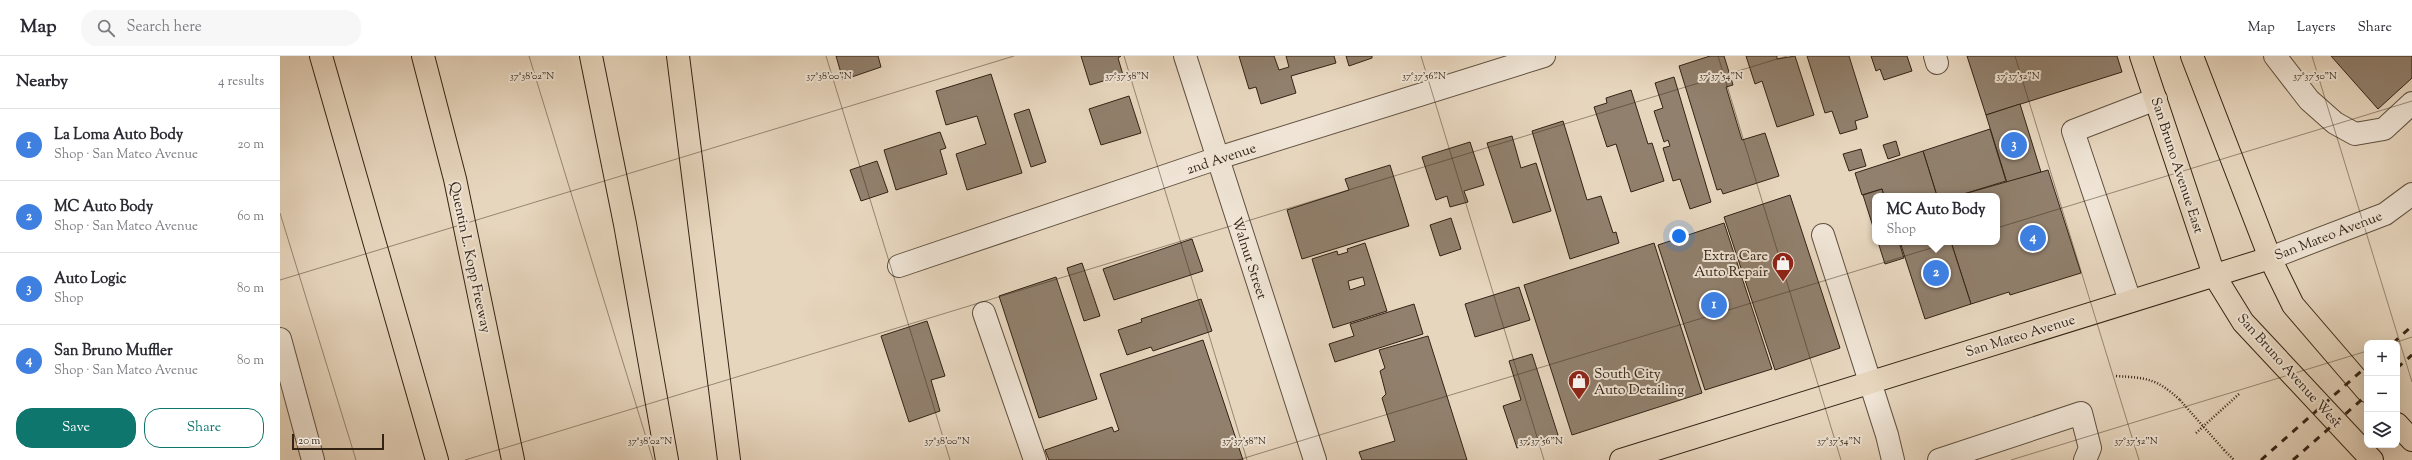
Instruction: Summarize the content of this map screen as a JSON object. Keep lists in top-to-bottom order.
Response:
{
  "streets": {
    "main road": [
      "San Bruno Avenue East",
      "San Mateo Avenue",
      "Quentin L. Kopp Freeway",
      "San Bruno Avenue West"
    ],
    "street": ["2nd Avenue", "Walnut Street"]
  },
  "crossings": [
    ["2nd Avenue", "Walnut Street"],
    ["San Bruno Avenue East", "San Mateo Avenue"],
    ["San Bruno Avenue East", "San Bruno Avenue West"],
    ["San Mateo Avenue", "San Bruno Avenue West"]
  ],
  "places": {
    "shop": ["Extra Care Auto Repair", "South City Auto Detailing"]
  },
  "scale_bar": "20 m",
  "page": {
    "header": "Map",
    "search": "Search here",
    "nav": ["Map", "Layers", "Share"],
    "heading": ["Nearby", "4 results"],
    "list": [
      {
        "mark": "1",
        "name": "La Loma Auto Body",
        "note": "Shop · San Mateo Avenue",
        "value": "20 m"
      },
      {
        "mark": "2",
        "name": "MC Auto Body",
        "note": "Shop · San Mateo Avenue",
        "value": "60 m"
      },
      {
        "mark": "3",
        "name": "Auto Logic",
        "note": "Shop",
        "value": "80 m"
      },
      {
        "mark": "4",
        "name": "San Bruno Muffler",
        "note": "Shop · San Mateo Avenue",
        "value": "80 m"
      }
    ],
    "pins": [
      "3",
      "4",
      "2",
      "1"
    ],
    "popup": ["MC Auto Body", "Shop"],
    "map_buttons": ["+", "−"],
    "buttons": ["Save", "Share"],
    "scale": "20 m"
  },
  "coordinates": [
    "37°37'54\"N",
    "37°38'02\"N",
    "37°38'00\"N",
    "37°37'58\"N",
    "37°37'56\"N",
    "37°37'52\"N",
    "37°37'50\"N"
  ]
}
